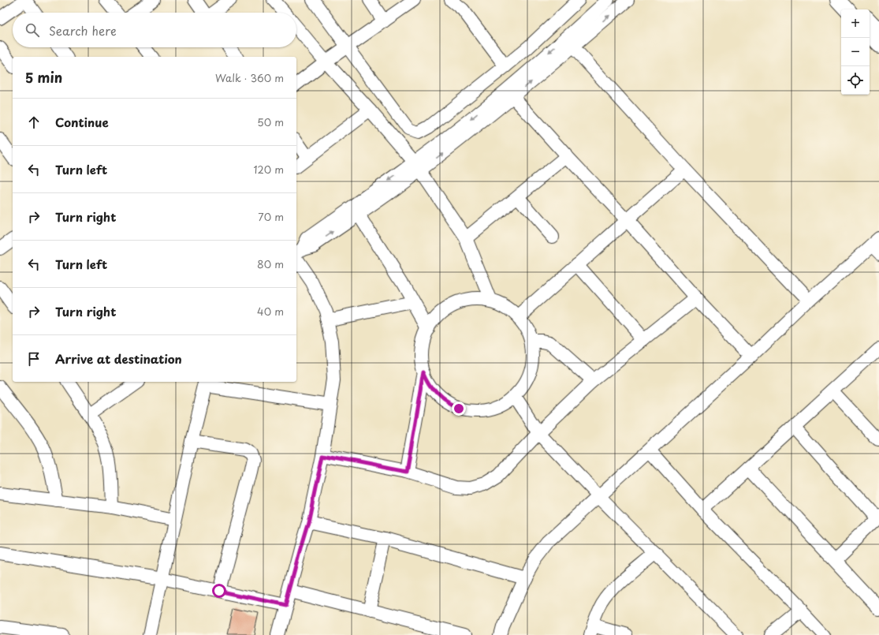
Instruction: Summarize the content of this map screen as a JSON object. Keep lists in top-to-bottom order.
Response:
{
  "page": {
    "map_buttons": ["+", "−"],
    "search": "Search here",
    "heading": ["5 min", "Walk · 360 m"],
    "list": [
      ["Continue", "50 m"],
      ["Turn left", "120 m"],
      ["Turn right", "70 m"],
      ["Turn left", "80 m"],
      ["Turn right", "40 m"],
      "Arrive at destination"
    ]
  }
}
